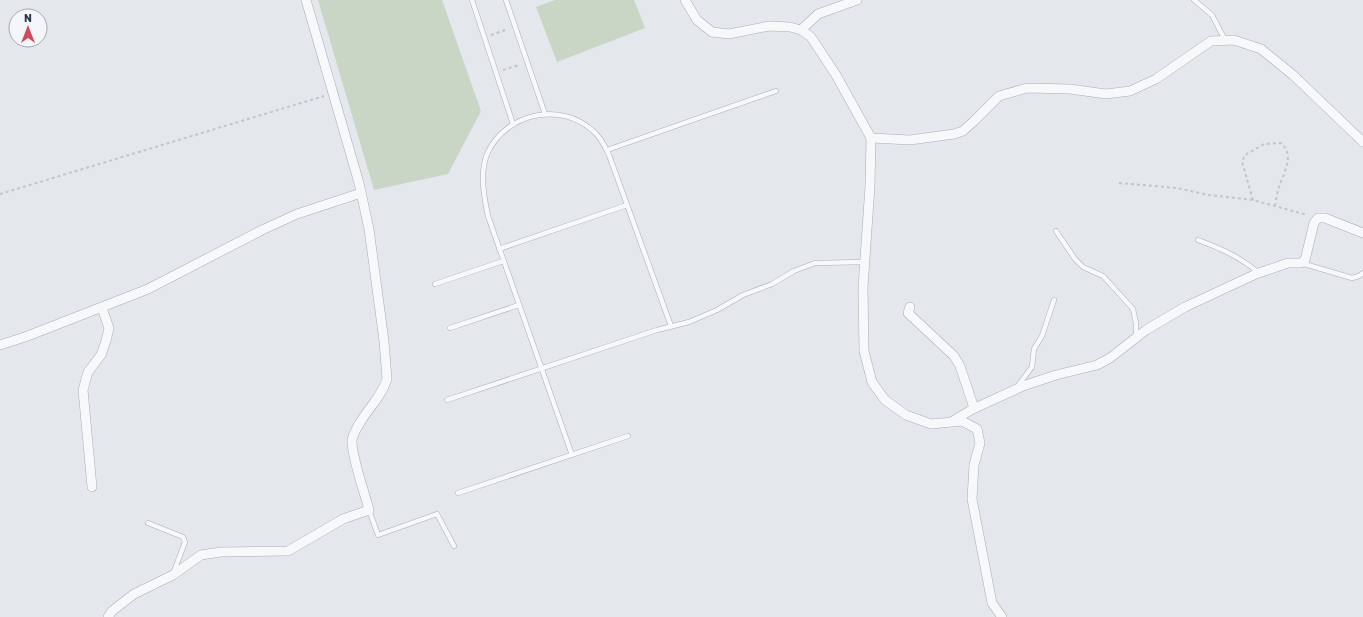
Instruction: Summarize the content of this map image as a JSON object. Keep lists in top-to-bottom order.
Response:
{
  "north": "top"
}
